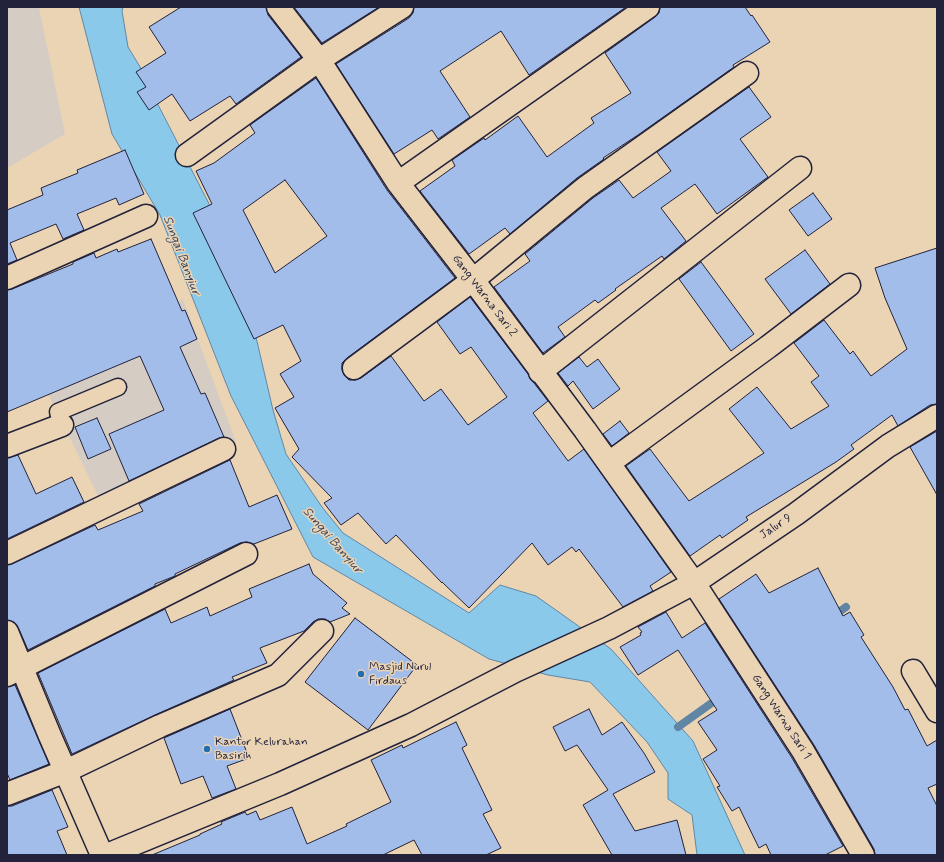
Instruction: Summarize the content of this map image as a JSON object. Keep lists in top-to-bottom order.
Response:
{
  "streets": {
    "street": ["Gang Warna Sari 2", "Jalur 9", "Gang Warna Sari 1"]
  },
  "crossings": [
    ["Gang Warna Sari 2", "Jalur 9"],
    ["Gang Warna Sari 2", "Gang Warna Sari 1"],
    ["Jalur 9", "Gang Warna Sari 1"]
  ],
  "water": ["Sungai Banyiur"],
  "places": ["Masjid Nurul Firdaus", "Kantor Kelurahan Basirih"]
}
